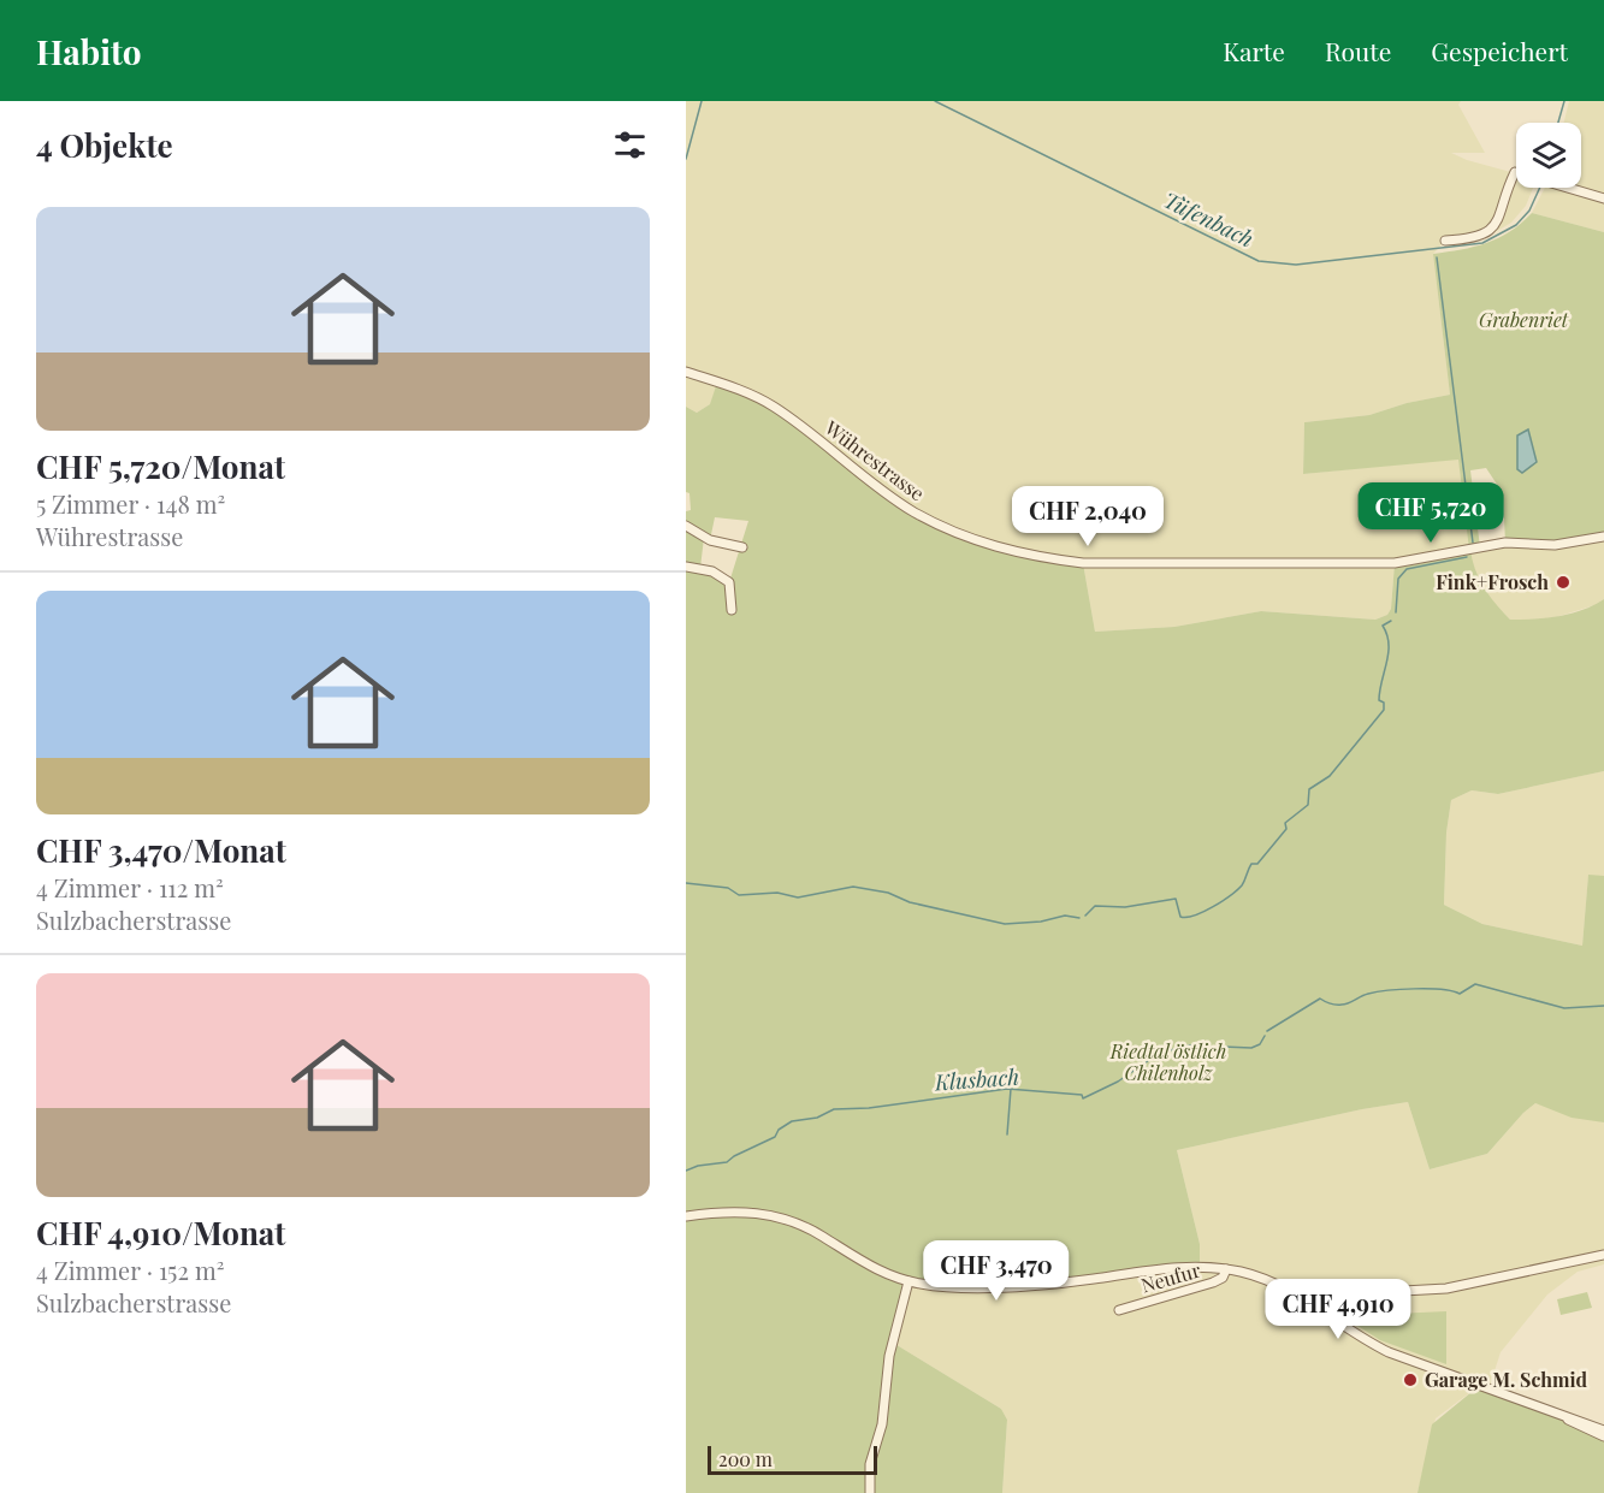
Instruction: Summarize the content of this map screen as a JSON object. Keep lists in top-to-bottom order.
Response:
{
  "streets": {
    "street": ["Wührestrasse", "Neufur"]
  },
  "water": ["Tüfenbach", "Klusbach"],
  "parks": ["Grabenriet", "Riedtal östlich Chilenholz"],
  "places": ["Fink+Frosch", "Garage M. Schmid"],
  "scale_bar": "200 m",
  "page": {
    "header": "Habito",
    "nav": ["Karte", "Route", "Gespeichert"],
    "heading": "4 Objekte",
    "list": [
      {
        "name": "CHF 5,720/Monat",
        "note": "5 Zimmer · 148 m² · Wührestrasse"
      },
      {
        "name": "CHF 3,470/Monat",
        "note": "4 Zimmer · 112 m² · Sulzbacherstrasse"
      },
      {
        "name": "CHF 4,910/Monat",
        "note": "4 Zimmer · 152 m² · Sulzbacherstrasse"
      }
    ],
    "price": [
      "CHF 5,720",
      "CHF 2,040",
      "CHF 3,470",
      "CHF 4,910"
    ],
    "scale": "200 m"
  }
}
